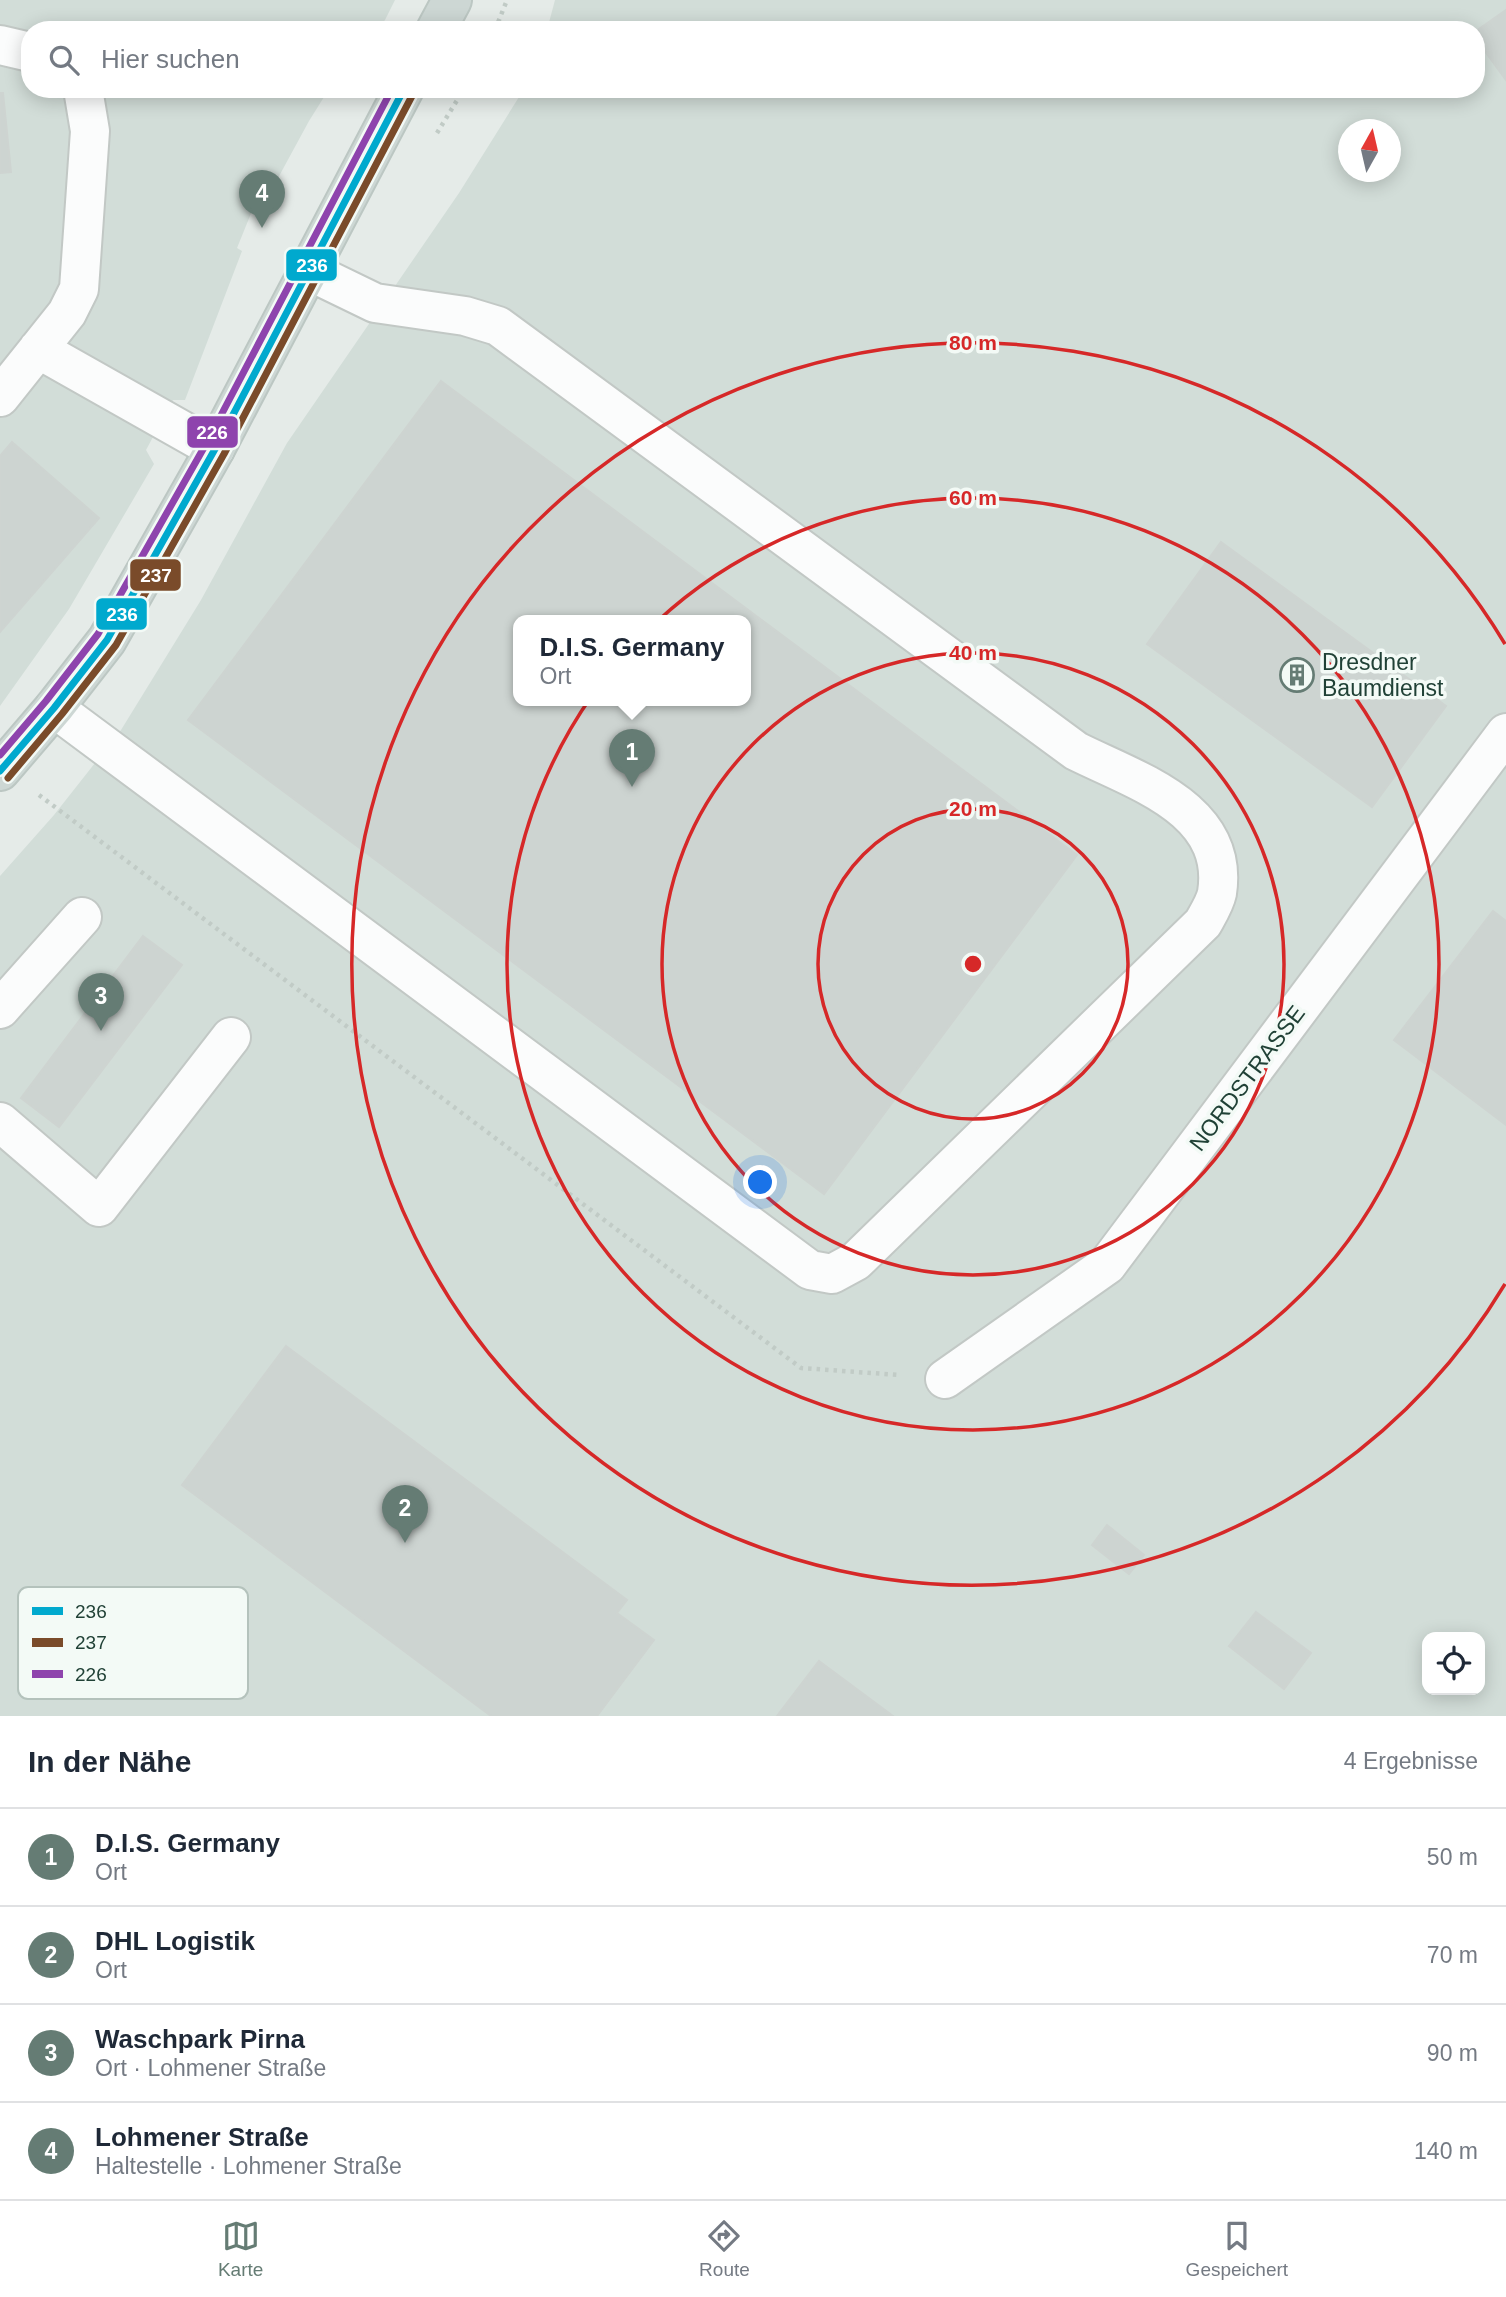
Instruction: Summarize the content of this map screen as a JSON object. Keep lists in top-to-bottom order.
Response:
{
  "streets": {
    "street": ["NORDSTRASSE"]
  },
  "places": {
    "building": ["Dresdner Baumdienst"]
  },
  "lines": ["transit line 236", "transit line 237", "transit line 226"],
  "legend": ["236", "237", "226"],
  "north": "top",
  "page": {
    "search": "Hier suchen",
    "pins": [
      "4",
      "1",
      "3",
      "2"
    ],
    "popup": ["D.I.S. Germany", "Ort"],
    "heading": ["In der Nähe", "4 Ergebnisse"],
    "list": [
      {
        "mark": "1",
        "name": "D.I.S. Germany",
        "note": "Ort",
        "value": "50 m"
      },
      {
        "mark": "2",
        "name": "DHL Logistik",
        "note": "Ort",
        "value": "70 m"
      },
      {
        "mark": "3",
        "name": "Waschpark Pirna",
        "note": "Ort · Lohmener Straße",
        "value": "90 m"
      },
      {
        "mark": "4",
        "name": "Lohmener Straße",
        "note": "Haltestelle · Lohmener Straße",
        "value": "140 m"
      }
    ],
    "nav": ["Karte", "Route", "Gespeichert"]
  },
  "rings": [
    "80 m",
    "60 m",
    "40 m",
    "20 m"
  ]
}
